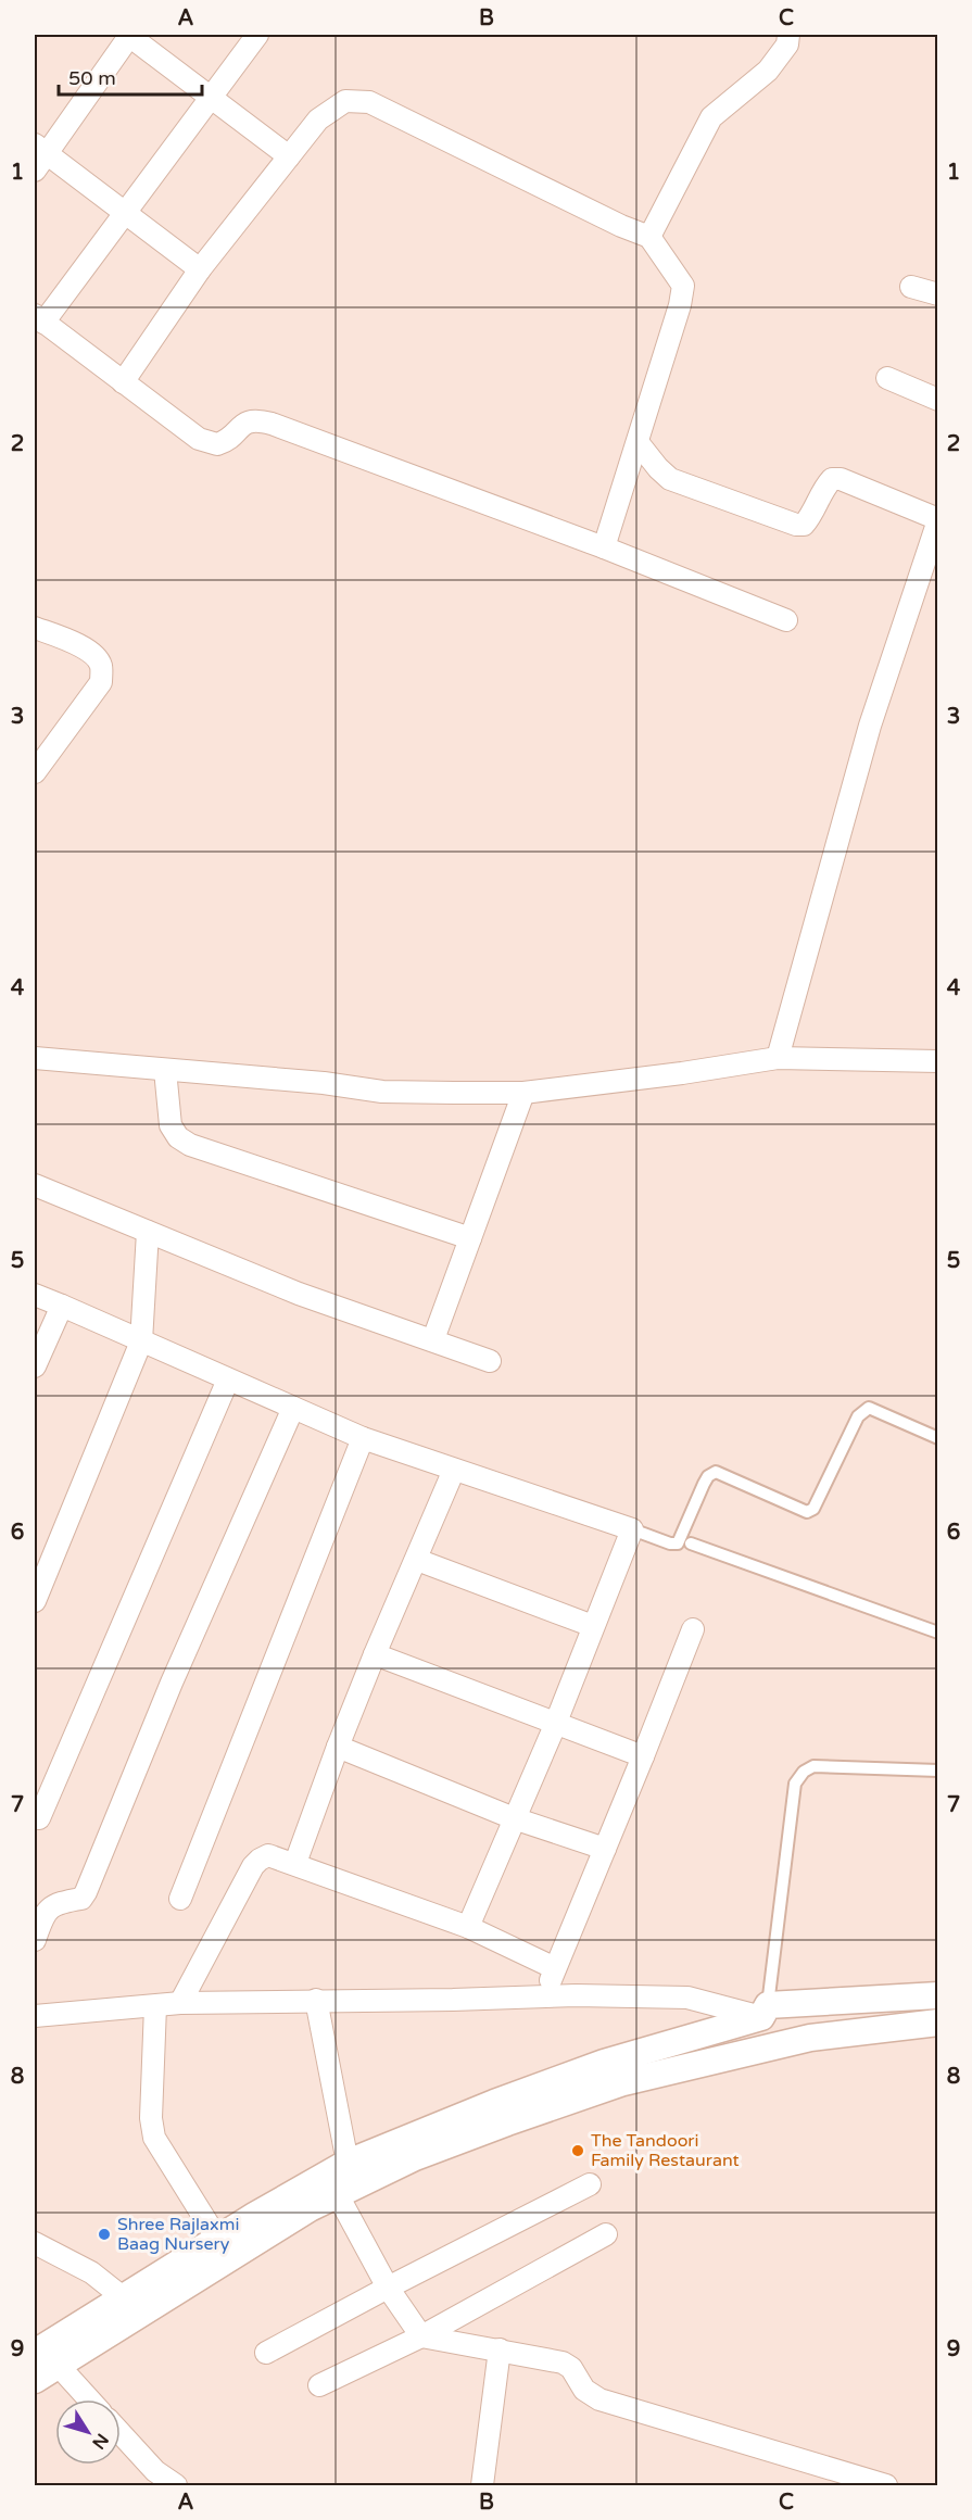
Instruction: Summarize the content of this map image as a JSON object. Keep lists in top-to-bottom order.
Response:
{
  "places": ["The Tandoori Family Restaurant", "Shree Rajlaxmi Baag Nursery"],
  "scale_bar": "50 m",
  "north": "bottom right",
  "grid": {
    "columns": ["A", "B", "C"],
    "rows": [
      "1",
      "2",
      "3",
      "4",
      "5",
      "6",
      "7",
      "8",
      "9"
    ]
  }
}
